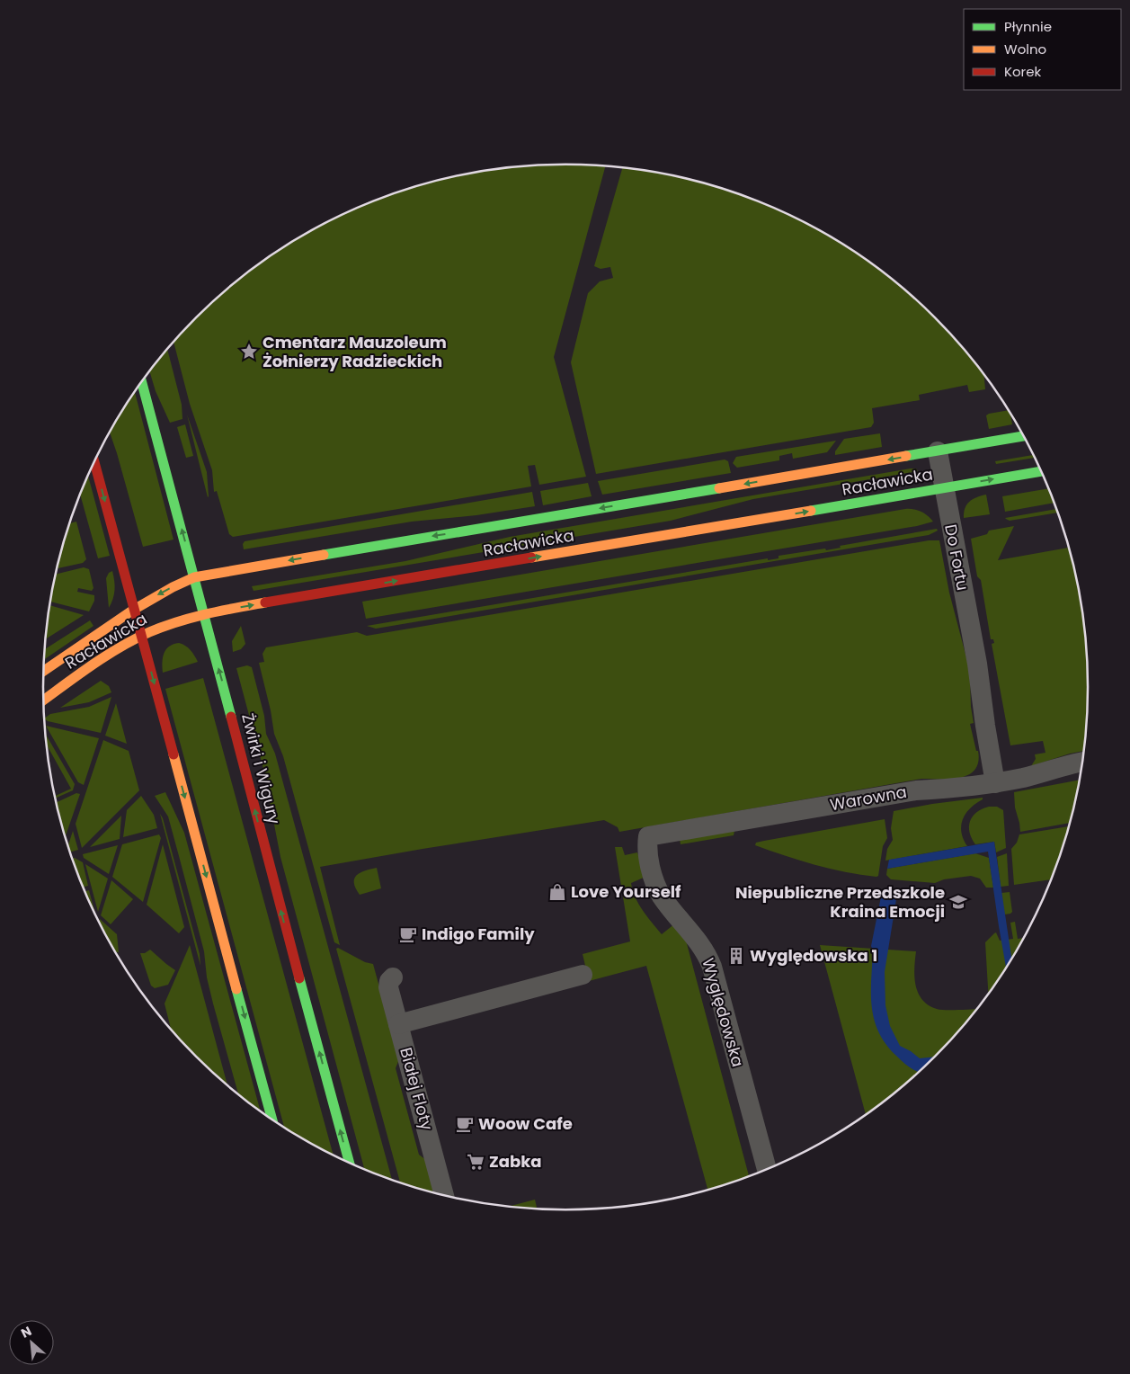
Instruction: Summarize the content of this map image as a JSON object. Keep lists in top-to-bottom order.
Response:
{
  "streets": {
    "main road": ["Racławicka", "Żwirki i Wigury"],
    "street": [
      "Do Fortu",
      "Warowna",
      "Wyględowska",
      "Białej Floty"
    ]
  },
  "crossings": [
    ["Racławicka", "Do Fortu"],
    ["Racławicka", "Żwirki i Wigury"],
    ["Do Fortu", "Warowna"],
    ["Warowna", "Wyględowska"]
  ],
  "places": {
    "place": ["Cmentarz Mauzoleum Żołnierzy Radzieckich"],
    "shop": ["Love Yourself"],
    "school or university": ["Niepubliczne Przedszkole Kraina Emocji"],
    "cafe": ["Indigo Family", "Woow Cafe"],
    "building": ["Wyględowska 1"],
    "supermarket": ["Zabka"]
  },
  "legend": ["Płynnie", "Wolno", "Korek"],
  "north": "top left"
}
